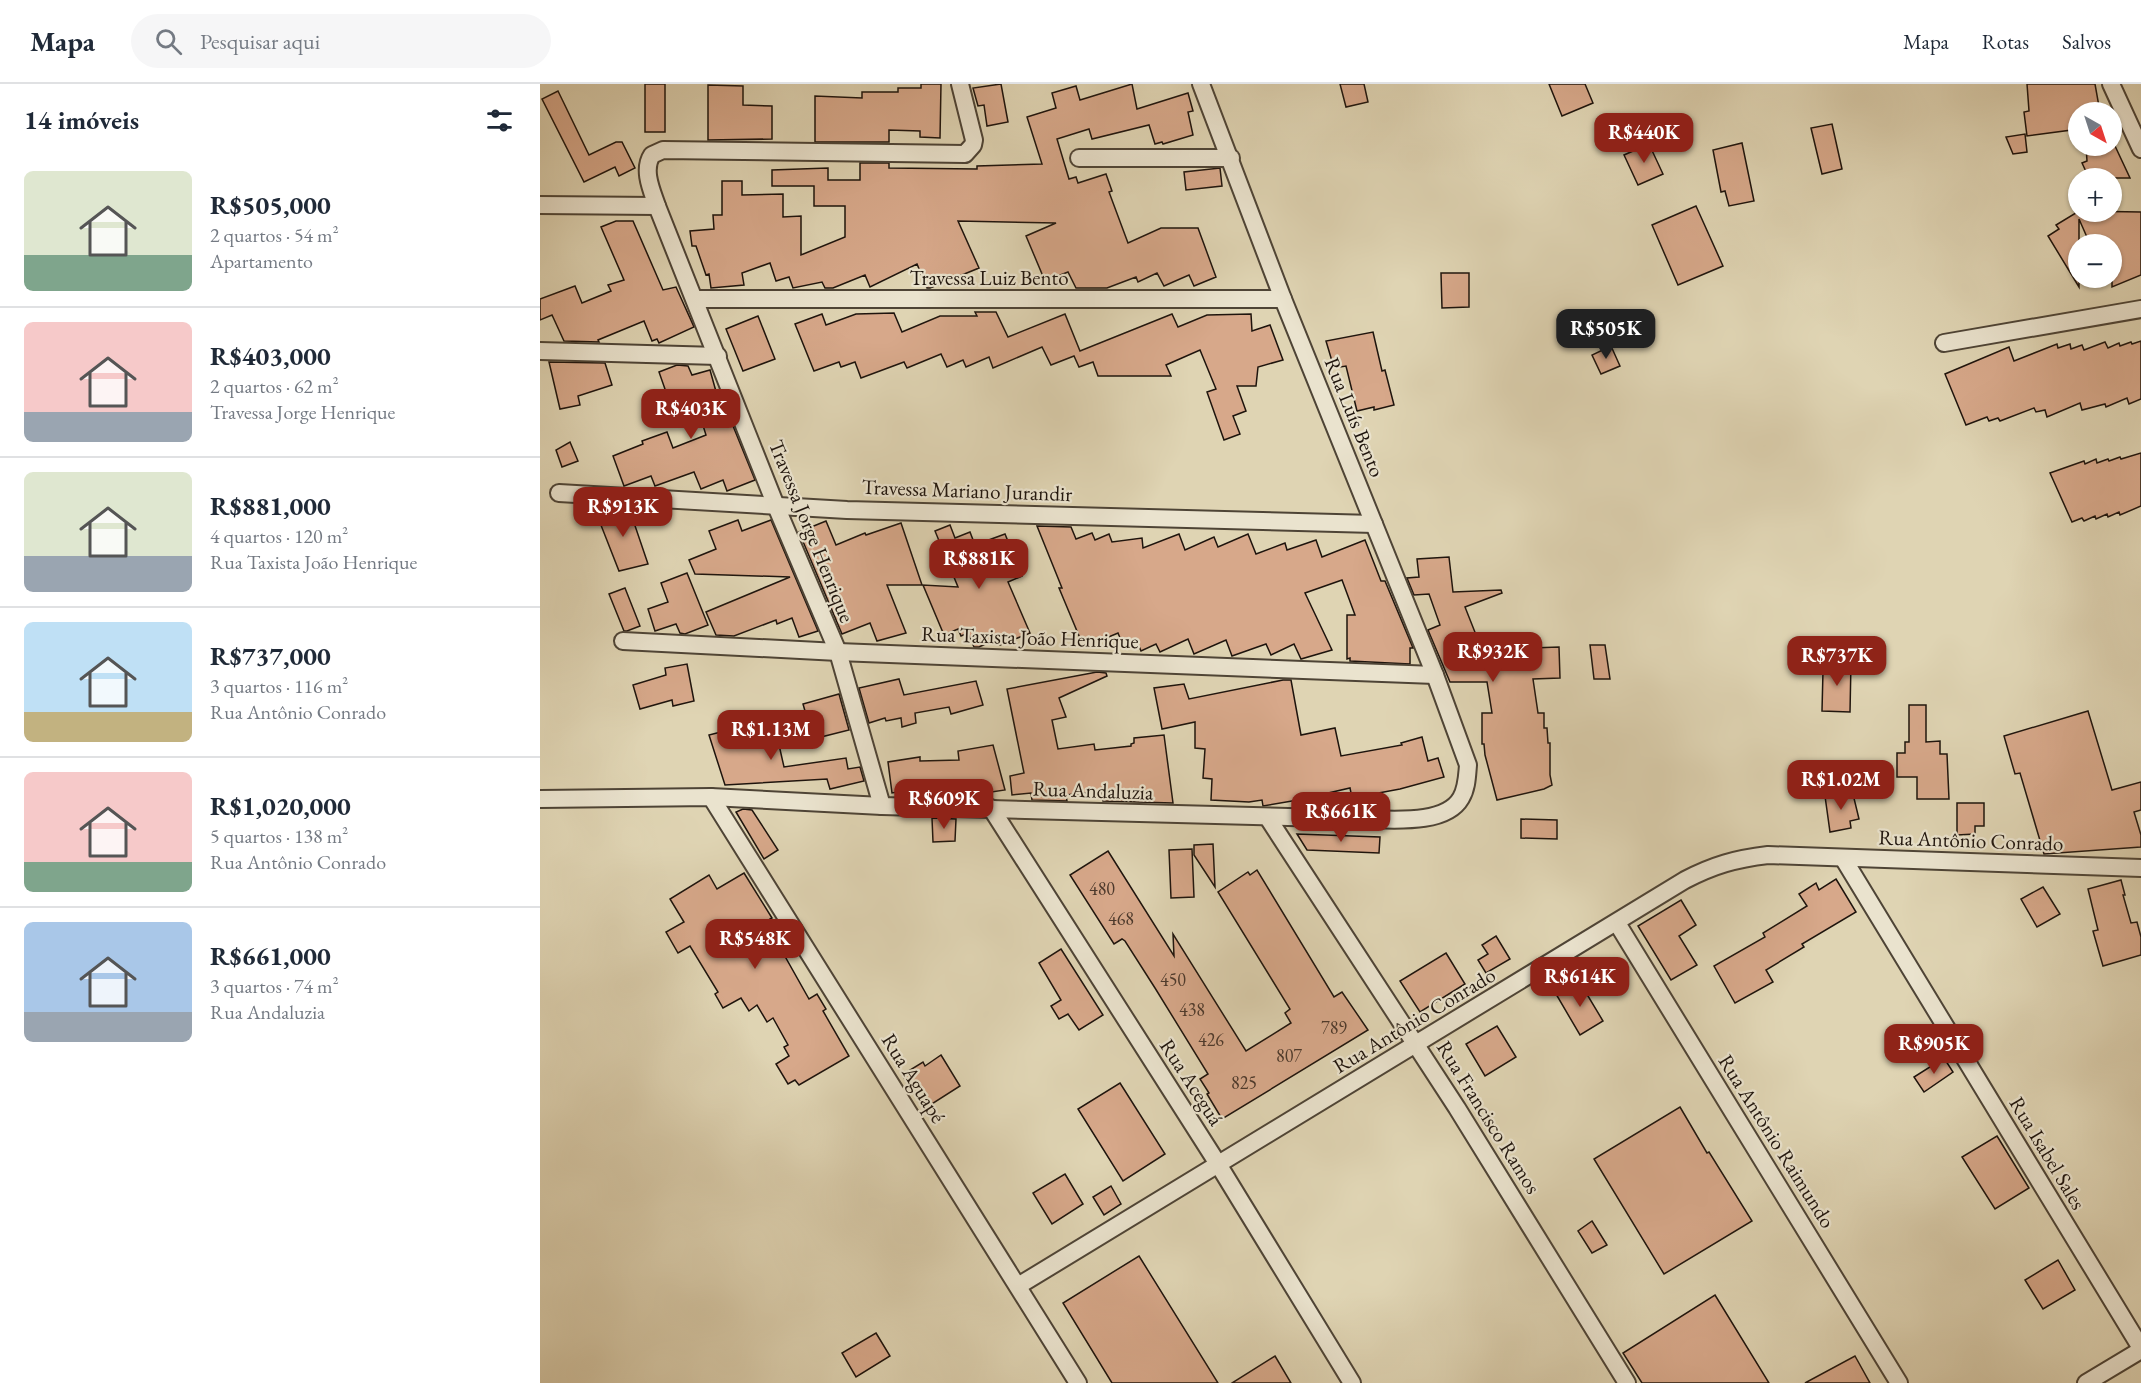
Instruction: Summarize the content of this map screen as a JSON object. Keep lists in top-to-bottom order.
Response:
{
  "streets": {
    "street": [
      "Travessa Luiz Bento",
      "Rua Luís Bento",
      "Travessa Mariano Jurandir",
      "Travessa Jorge Henrique",
      "Rua Taxista João Henrique",
      "Rua Andaluzia",
      "Rua Antônio Conrado",
      "Rua Aguapé",
      "Rua Aceguá",
      "Rua Francisco Ramos",
      "Rua Antônio Raimundo",
      "Rua Isabel Sales"
    ]
  },
  "crossings": [
    ["Travessa Luiz Bento", "Rua Luís Bento"],
    ["Travessa Luiz Bento", "Travessa Jorge Henrique"],
    ["Rua Luís Bento", "Travessa Mariano Jurandir"],
    ["Rua Luís Bento", "Rua Taxista João Henrique"],
    ["Rua Luís Bento", "Rua Andaluzia"],
    ["Travessa Mariano Jurandir", "Travessa Jorge Henrique"],
    ["Travessa Jorge Henrique", "Rua Taxista João Henrique"],
    ["Travessa Jorge Henrique", "Rua Andaluzia"],
    ["Rua Andaluzia", "Rua Aguapé"],
    ["Rua Andaluzia", "Rua Aceguá"],
    ["Rua Andaluzia", "Rua Francisco Ramos"],
    ["Rua Antônio Conrado", "Rua Aguapé"],
    ["Rua Antônio Conrado", "Rua Aceguá"],
    ["Rua Antônio Conrado", "Rua Francisco Ramos"],
    ["Rua Antônio Conrado", "Rua Antônio Raimundo"],
    ["Rua Antônio Conrado", "Rua Isabel Sales"]
  ],
  "house_numbers": [
    "480",
    "468",
    "450",
    "438",
    "789",
    "426",
    "807",
    "825"
  ],
  "north": "bottom right",
  "page": {
    "header": "Mapa",
    "search": "Pesquisar aqui",
    "nav": ["Mapa", "Rotas", "Salvos"],
    "heading": "14 imóveis",
    "map_buttons": ["+", "−"],
    "price": [
      "R$440K",
      "R$505K",
      "R$403K",
      "R$913K",
      "R$881K",
      "R$932K",
      "R$737K",
      "R$1.13M",
      "R$1.02M",
      "R$609K",
      "R$661K",
      "R$548K",
      "R$614K",
      "R$905K"
    ],
    "list": [
      {
        "name": "R$505,000",
        "note": "2 quartos · 54 m² · Apartamento"
      },
      {
        "name": "R$403,000",
        "note": "2 quartos · 62 m² · Travessa Jorge Henrique"
      },
      {
        "name": "R$881,000",
        "note": "4 quartos · 120 m² · Rua Taxista João Henrique"
      },
      {
        "name": "R$737,000",
        "note": "3 quartos · 116 m² · Rua Antônio Conrado"
      },
      {
        "name": "R$1,020,000",
        "note": "5 quartos · 138 m² · Rua Antônio Conrado"
      },
      {
        "name": "R$661,000",
        "note": "3 quartos · 74 m² · Rua Andaluzia"
      }
    ]
  }
}
